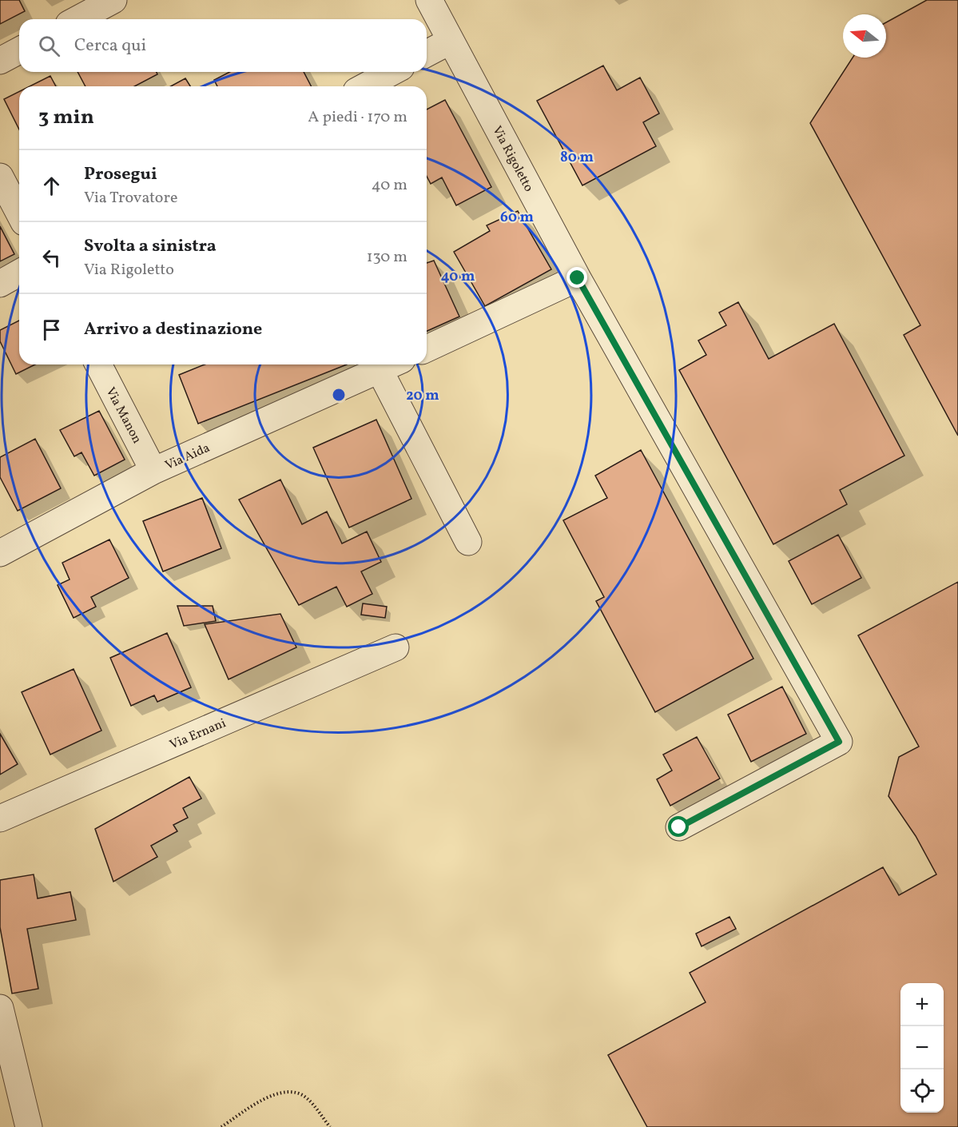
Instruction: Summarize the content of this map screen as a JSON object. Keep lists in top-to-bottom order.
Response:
{
  "streets": {
    "street": [
      "Via Rigoletto",
      "Via Manon",
      "Via Aida",
      "Via Ernani"
    ]
  },
  "crossings": [
    ["Via Manon", "Via Aida"]
  ],
  "north": "left",
  "page": {
    "search": "Cerca qui",
    "heading": ["3 min", "A piedi · 170 m"],
    "list": [
      ["Prosegui", "Via Trovatore", "40 m"],
      ["Svolta a sinistra", "Via Rigoletto", "130 m"],
      "Arrivo a destinazione"
    ],
    "map_buttons": ["+", "−"]
  },
  "rings": [
    "80 m",
    "60 m",
    "40 m",
    "20 m"
  ]
}
